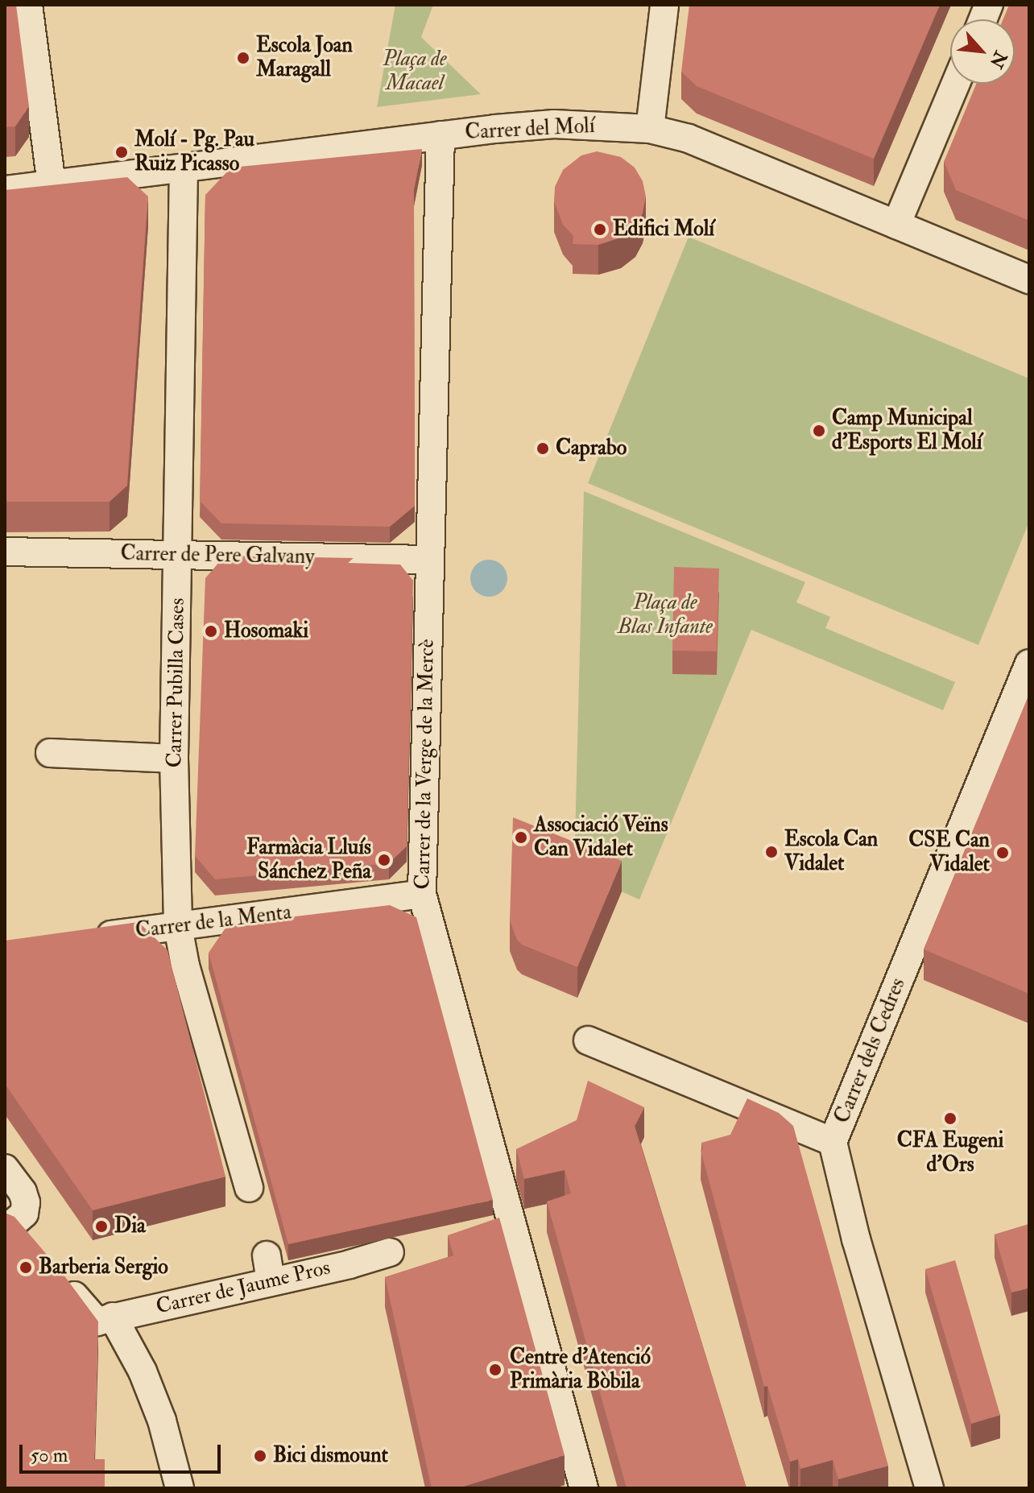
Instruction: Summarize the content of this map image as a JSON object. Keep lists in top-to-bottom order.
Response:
{
  "streets": {
    "street": [
      "Carrer del Molí",
      "Carrer de Pere Galvany",
      "Carrer Pubilla Cases",
      "Carrer de la Verge de la Mercè",
      "Carrer de la Menta",
      "Carrer dels Cedres",
      "Carrer de Jaume Pros"
    ]
  },
  "crossings": [
    ["Carrer del Molí", "Carrer Pubilla Cases"],
    ["Carrer del Molí", "Carrer de la Verge de la Mercè"],
    ["Carrer de Pere Galvany", "Carrer Pubilla Cases"],
    ["Carrer de Pere Galvany", "Carrer de la Verge de la Mercè"],
    ["Carrer Pubilla Cases", "Carrer de la Menta"],
    ["Carrer de la Verge de la Mercè", "Carrer de la Menta"]
  ],
  "parks": ["Plaça de Macael", "Plaça de Blas Infante"],
  "places": [
    "Escola Joan Maragall",
    "Molí - Pg. Pau Ruiz Picasso",
    "Edifici Molí",
    "Camp Municipal d’Esports El Molí",
    "Caprabo",
    "Hosomaki",
    "Associació Veïns Can Vidalet",
    "Escola Can Vidalet",
    "CSE Can Vidalet",
    "Farmàcia Lluís Sánchez Peña",
    "CFA Eugeni d'Ors",
    "Dia",
    "Barberia Sergio",
    "Centre d'Atenció Primària Bòbila",
    "Bici dismount"
  ],
  "scale_bar": "50 m",
  "north": "bottom right"
}
